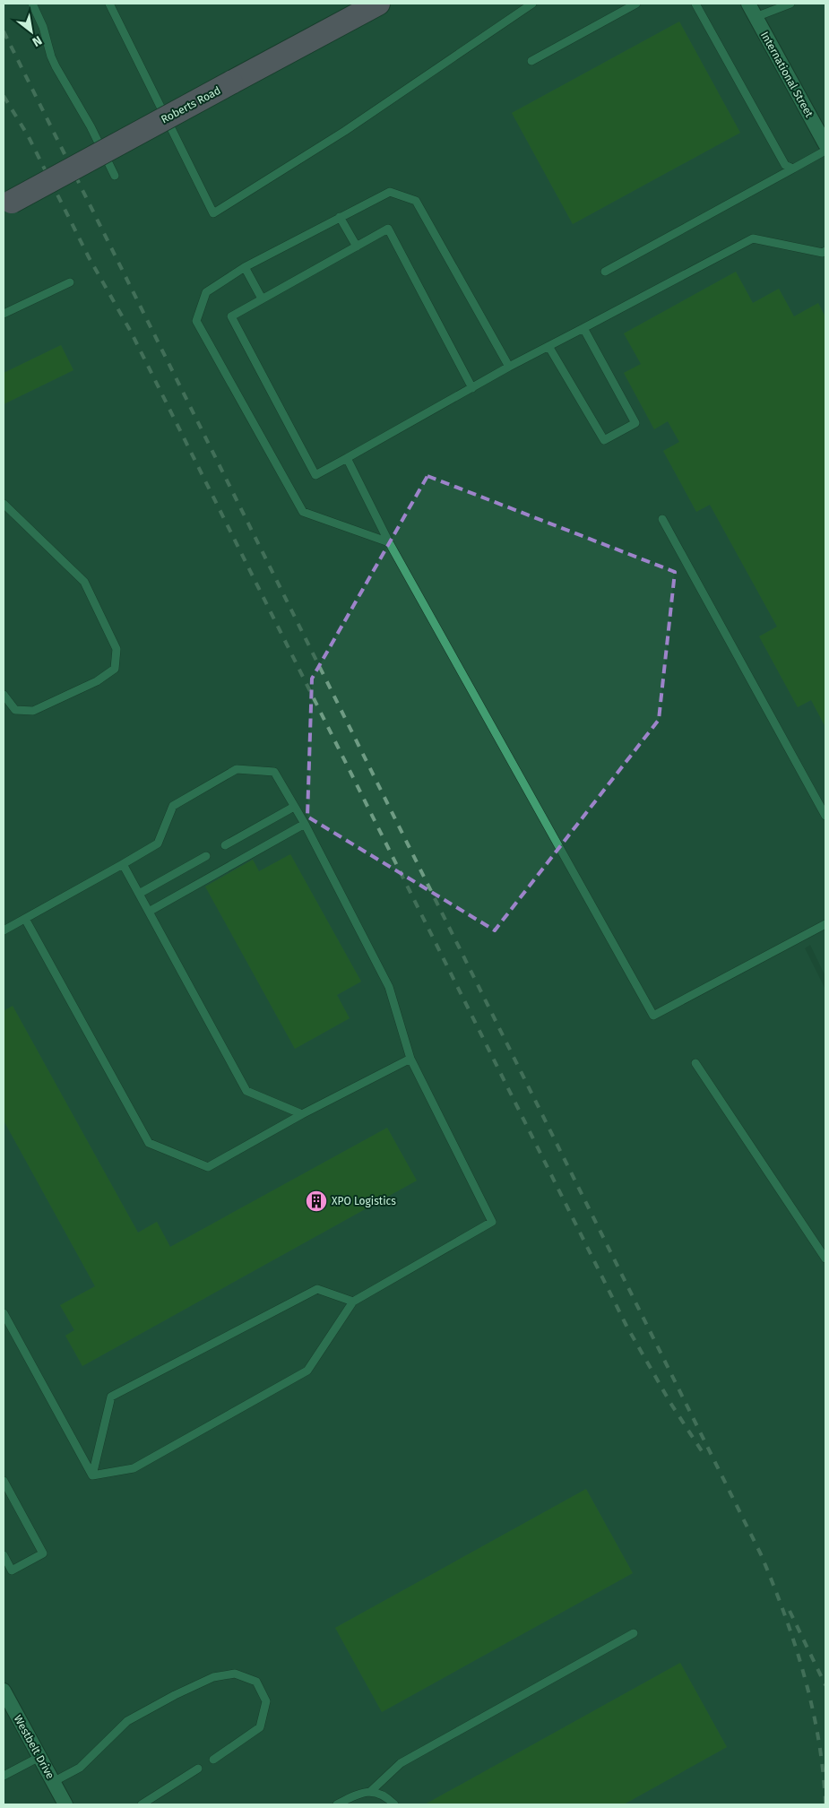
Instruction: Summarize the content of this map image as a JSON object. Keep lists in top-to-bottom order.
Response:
{
  "streets": {
    "main road": ["Roberts Road"],
    "street": ["International Street", "Westbelt Drive"]
  },
  "places": {
    "building": ["XPO Logistics"]
  },
  "north": "bottom right"
}
